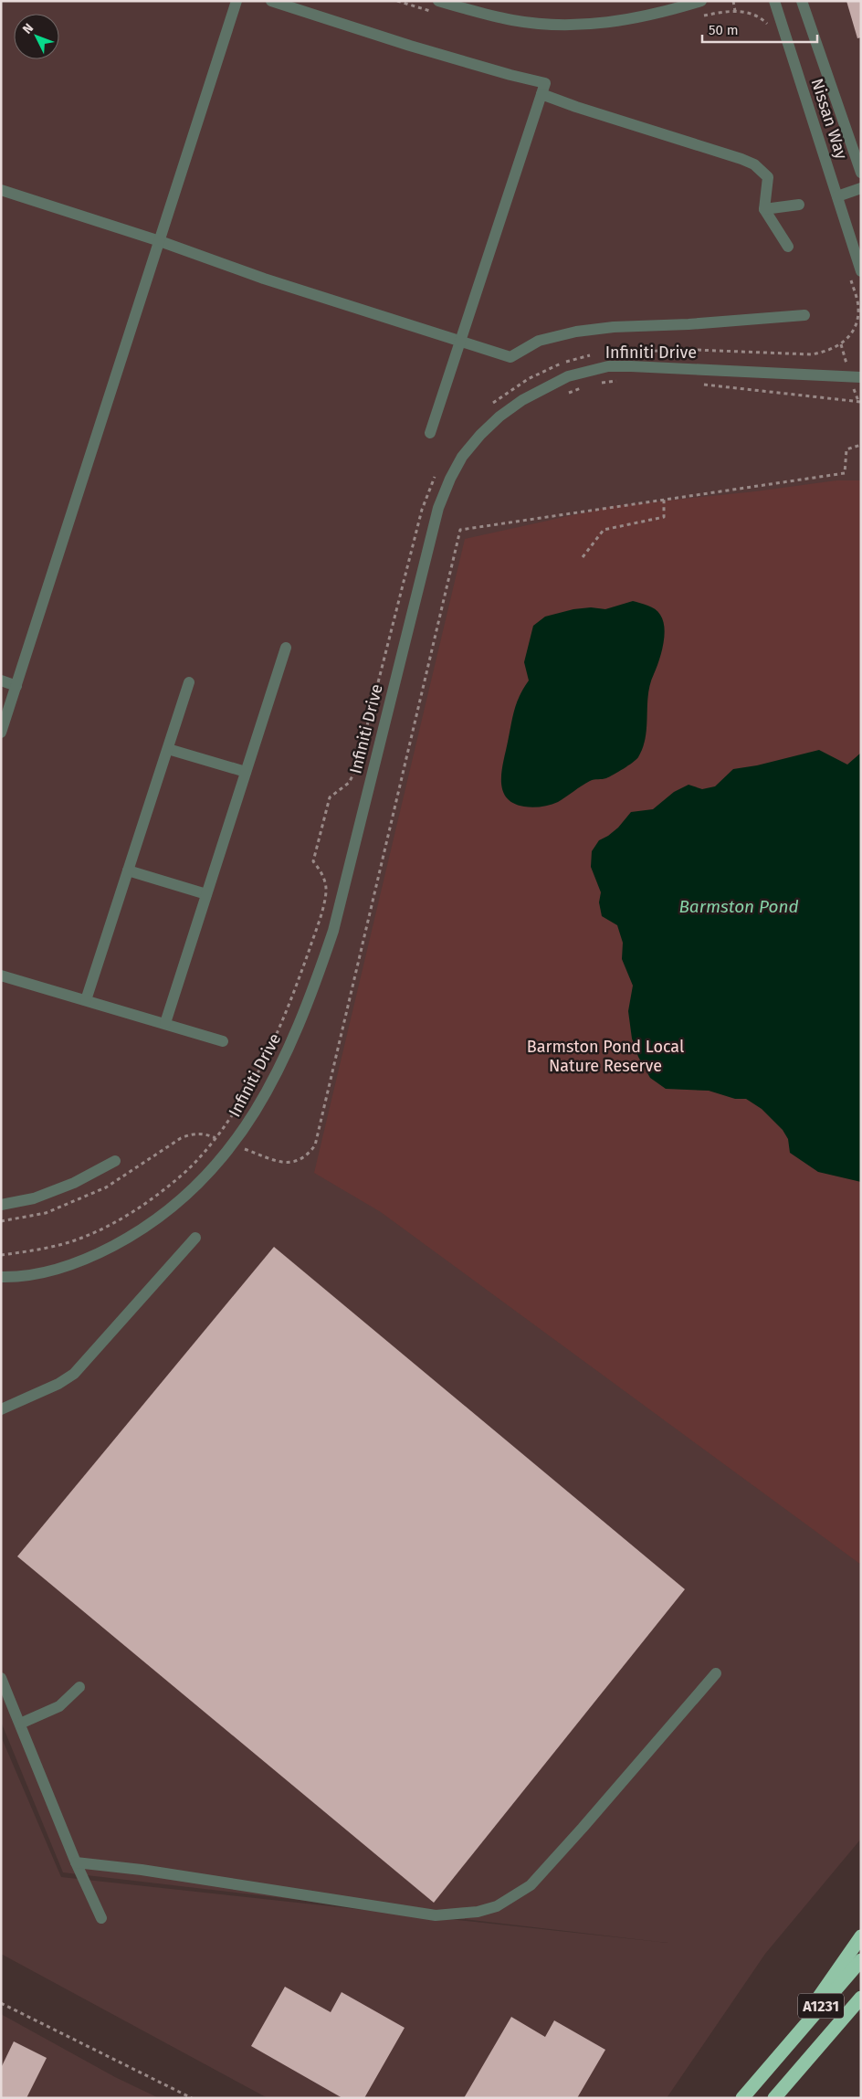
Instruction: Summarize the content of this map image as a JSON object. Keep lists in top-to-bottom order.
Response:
{
  "streets": {
    "highway": ["A1231"],
    "street": ["Nissan Way", "Infiniti Drive"]
  },
  "water": ["Barmston Pond"],
  "parks": ["Barmston Pond Local Nature Reserve"],
  "scale_bar": "50 m",
  "north": "top left"
}
